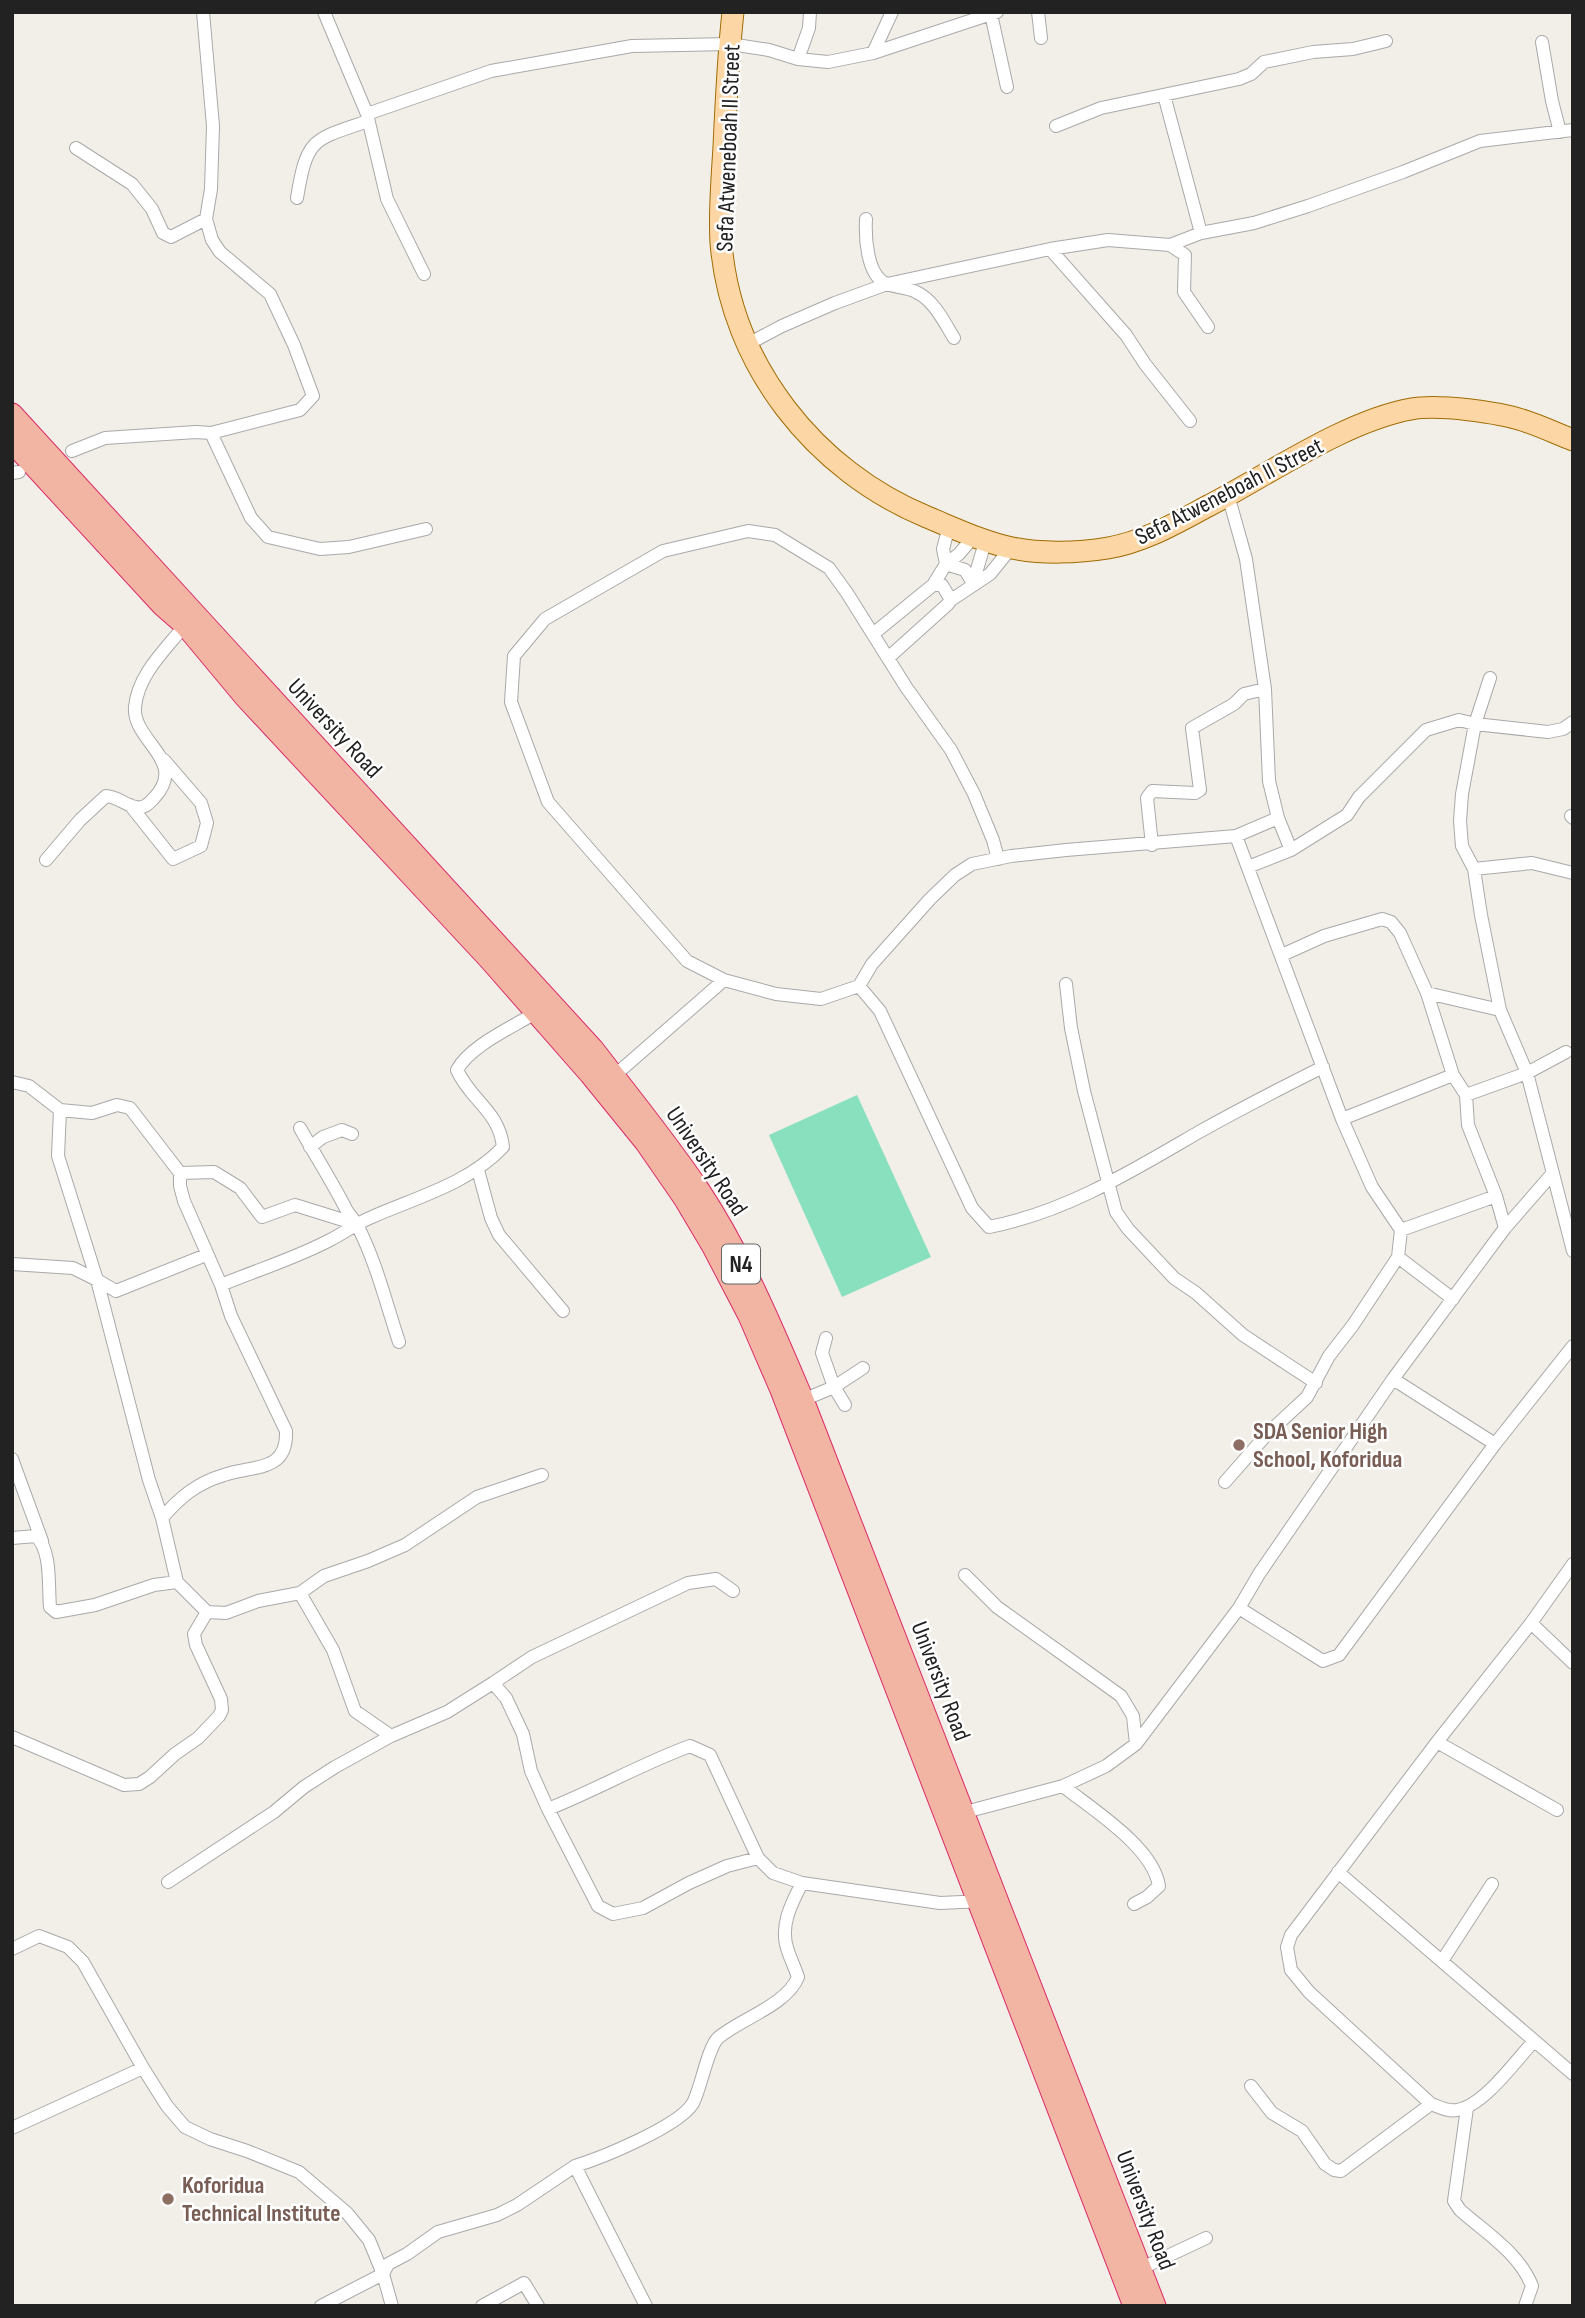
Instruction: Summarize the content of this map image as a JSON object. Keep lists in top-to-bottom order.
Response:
{
  "streets": {
    "highway": ["University Road", "N4"],
    "main road": ["Sefa Atweneboah II Street"]
  },
  "places": ["SDA Senior High School, Koforidua", "Koforidua Technical Institute"]
}
